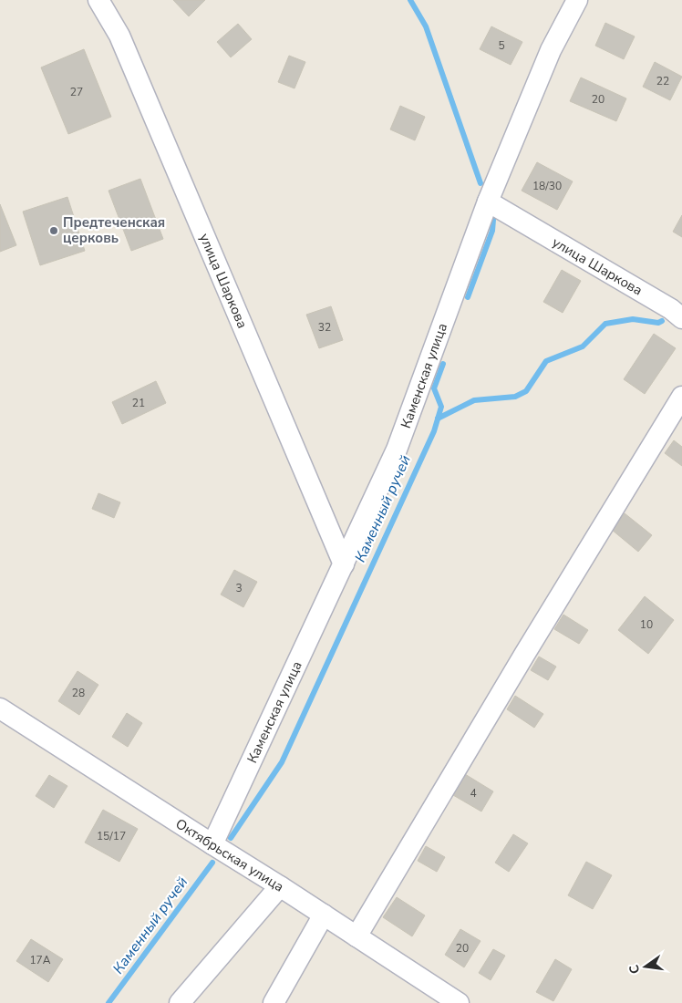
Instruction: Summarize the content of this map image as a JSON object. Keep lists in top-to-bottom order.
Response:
{
  "streets": {
    "street": ["улица Шаркова", "Каменская улица", "Октябрьская улица"]
  },
  "crossings": [
    ["улица Шаркова", "Каменская улица"],
    ["Каменская улица", "Октябрьская улица"]
  ],
  "water": ["Каменный ручей"],
  "places": ["Предтеченская церковь"],
  "house_numbers": [
    "5",
    "22",
    "27",
    "20",
    "18/30",
    "32",
    "21",
    "3",
    "10",
    "28",
    "4",
    "15/17",
    "20",
    "17А"
  ],
  "north": "left"
}
